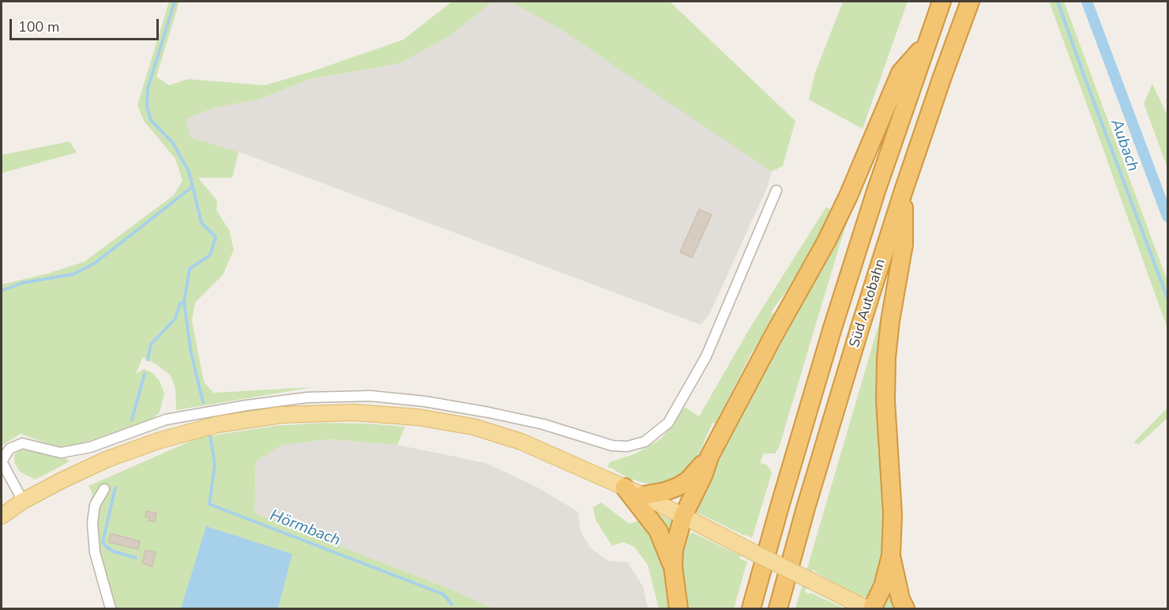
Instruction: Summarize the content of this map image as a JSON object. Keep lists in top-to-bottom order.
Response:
{
  "streets": {
    "highway": ["Süd Autobahn"]
  },
  "water": ["Aubach", "Hörmbach"],
  "scale_bar": "100 m"
}
